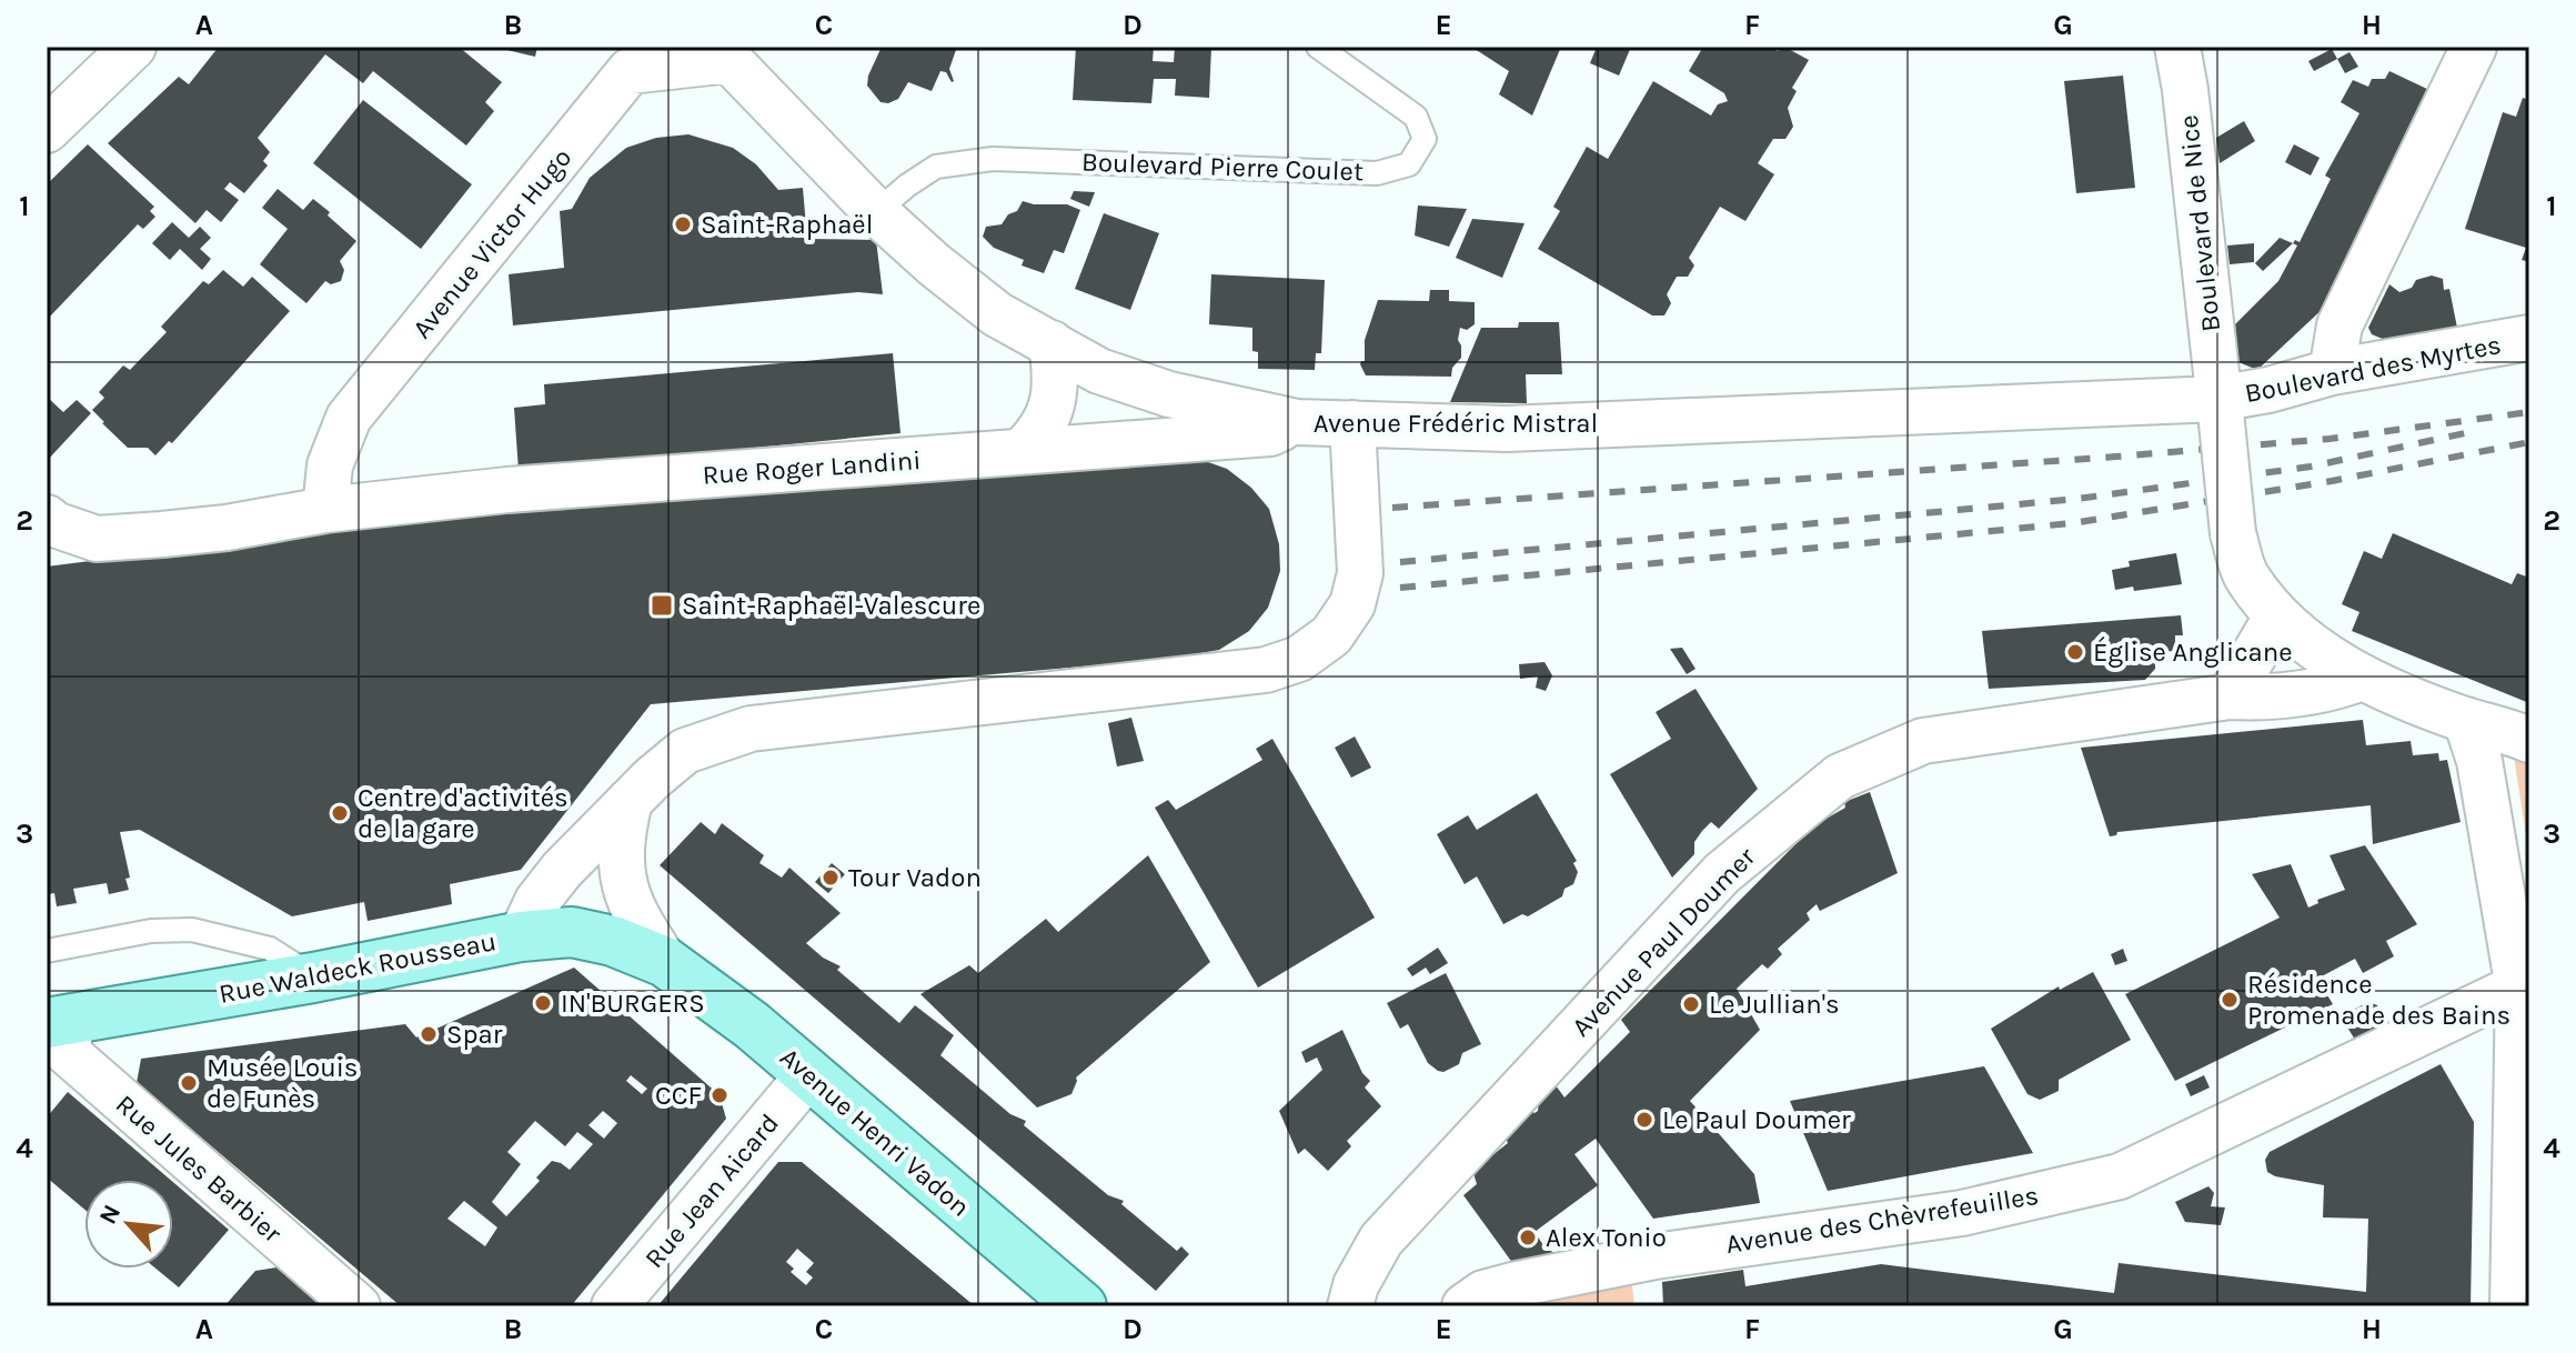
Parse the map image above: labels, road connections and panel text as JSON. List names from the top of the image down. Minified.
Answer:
{"streets":{"main road":["Rue Waldeck Rousseau","Avenue Henri Vadon"],"street":["Boulevard de Nice","Avenue Victor Hugo","Boulevard des Myrtes","Avenue Frédéric Mistral","Rue Roger Landini","Avenue Paul Doumer","Rue Jules Barbier","Rue Jean Aicard","Avenue des Chèvrefeuilles"],"lane":["Boulevard Pierre Coulet"]},"crossings":[["Boulevard Pierre Coulet","Avenue Frédéric Mistral"],["Boulevard de Nice","Boulevard des Myrtes"],["Boulevard de Nice","Avenue Frédéric Mistral"],["Boulevard de Nice","Avenue Paul Doumer"],["Avenue Victor Hugo","Avenue Frédéric Mistral"],["Avenue Victor Hugo","Rue Roger Landini"],["Boulevard des Myrtes","Avenue Frédéric Mistral"],["Avenue Frédéric Mistral","Rue Roger Landini"],["Rue Waldeck Rousseau","Avenue Henri Vadon"],["Rue Waldeck Rousseau","Rue Jules Barbier"],["Avenue Henri Vadon","Rue Jean Aicard"]],"places":{"other":["Saint-Raphaël","Église Anglicane","Centre d'activités de la gare","Tour Vadon","Résidence Promenade des Bains","IN'BURGERS","Le Jullian's","Spar","Musée Louis de Funès","CCF","Le Paul Doumer","Alex Tonio"],"transit":["Saint-Raphaël-Valescure"]},"north":"top left","grid":{"columns":["A","B","C","D","E","F","G","H"],"rows":["1","2","3","4"]}}
